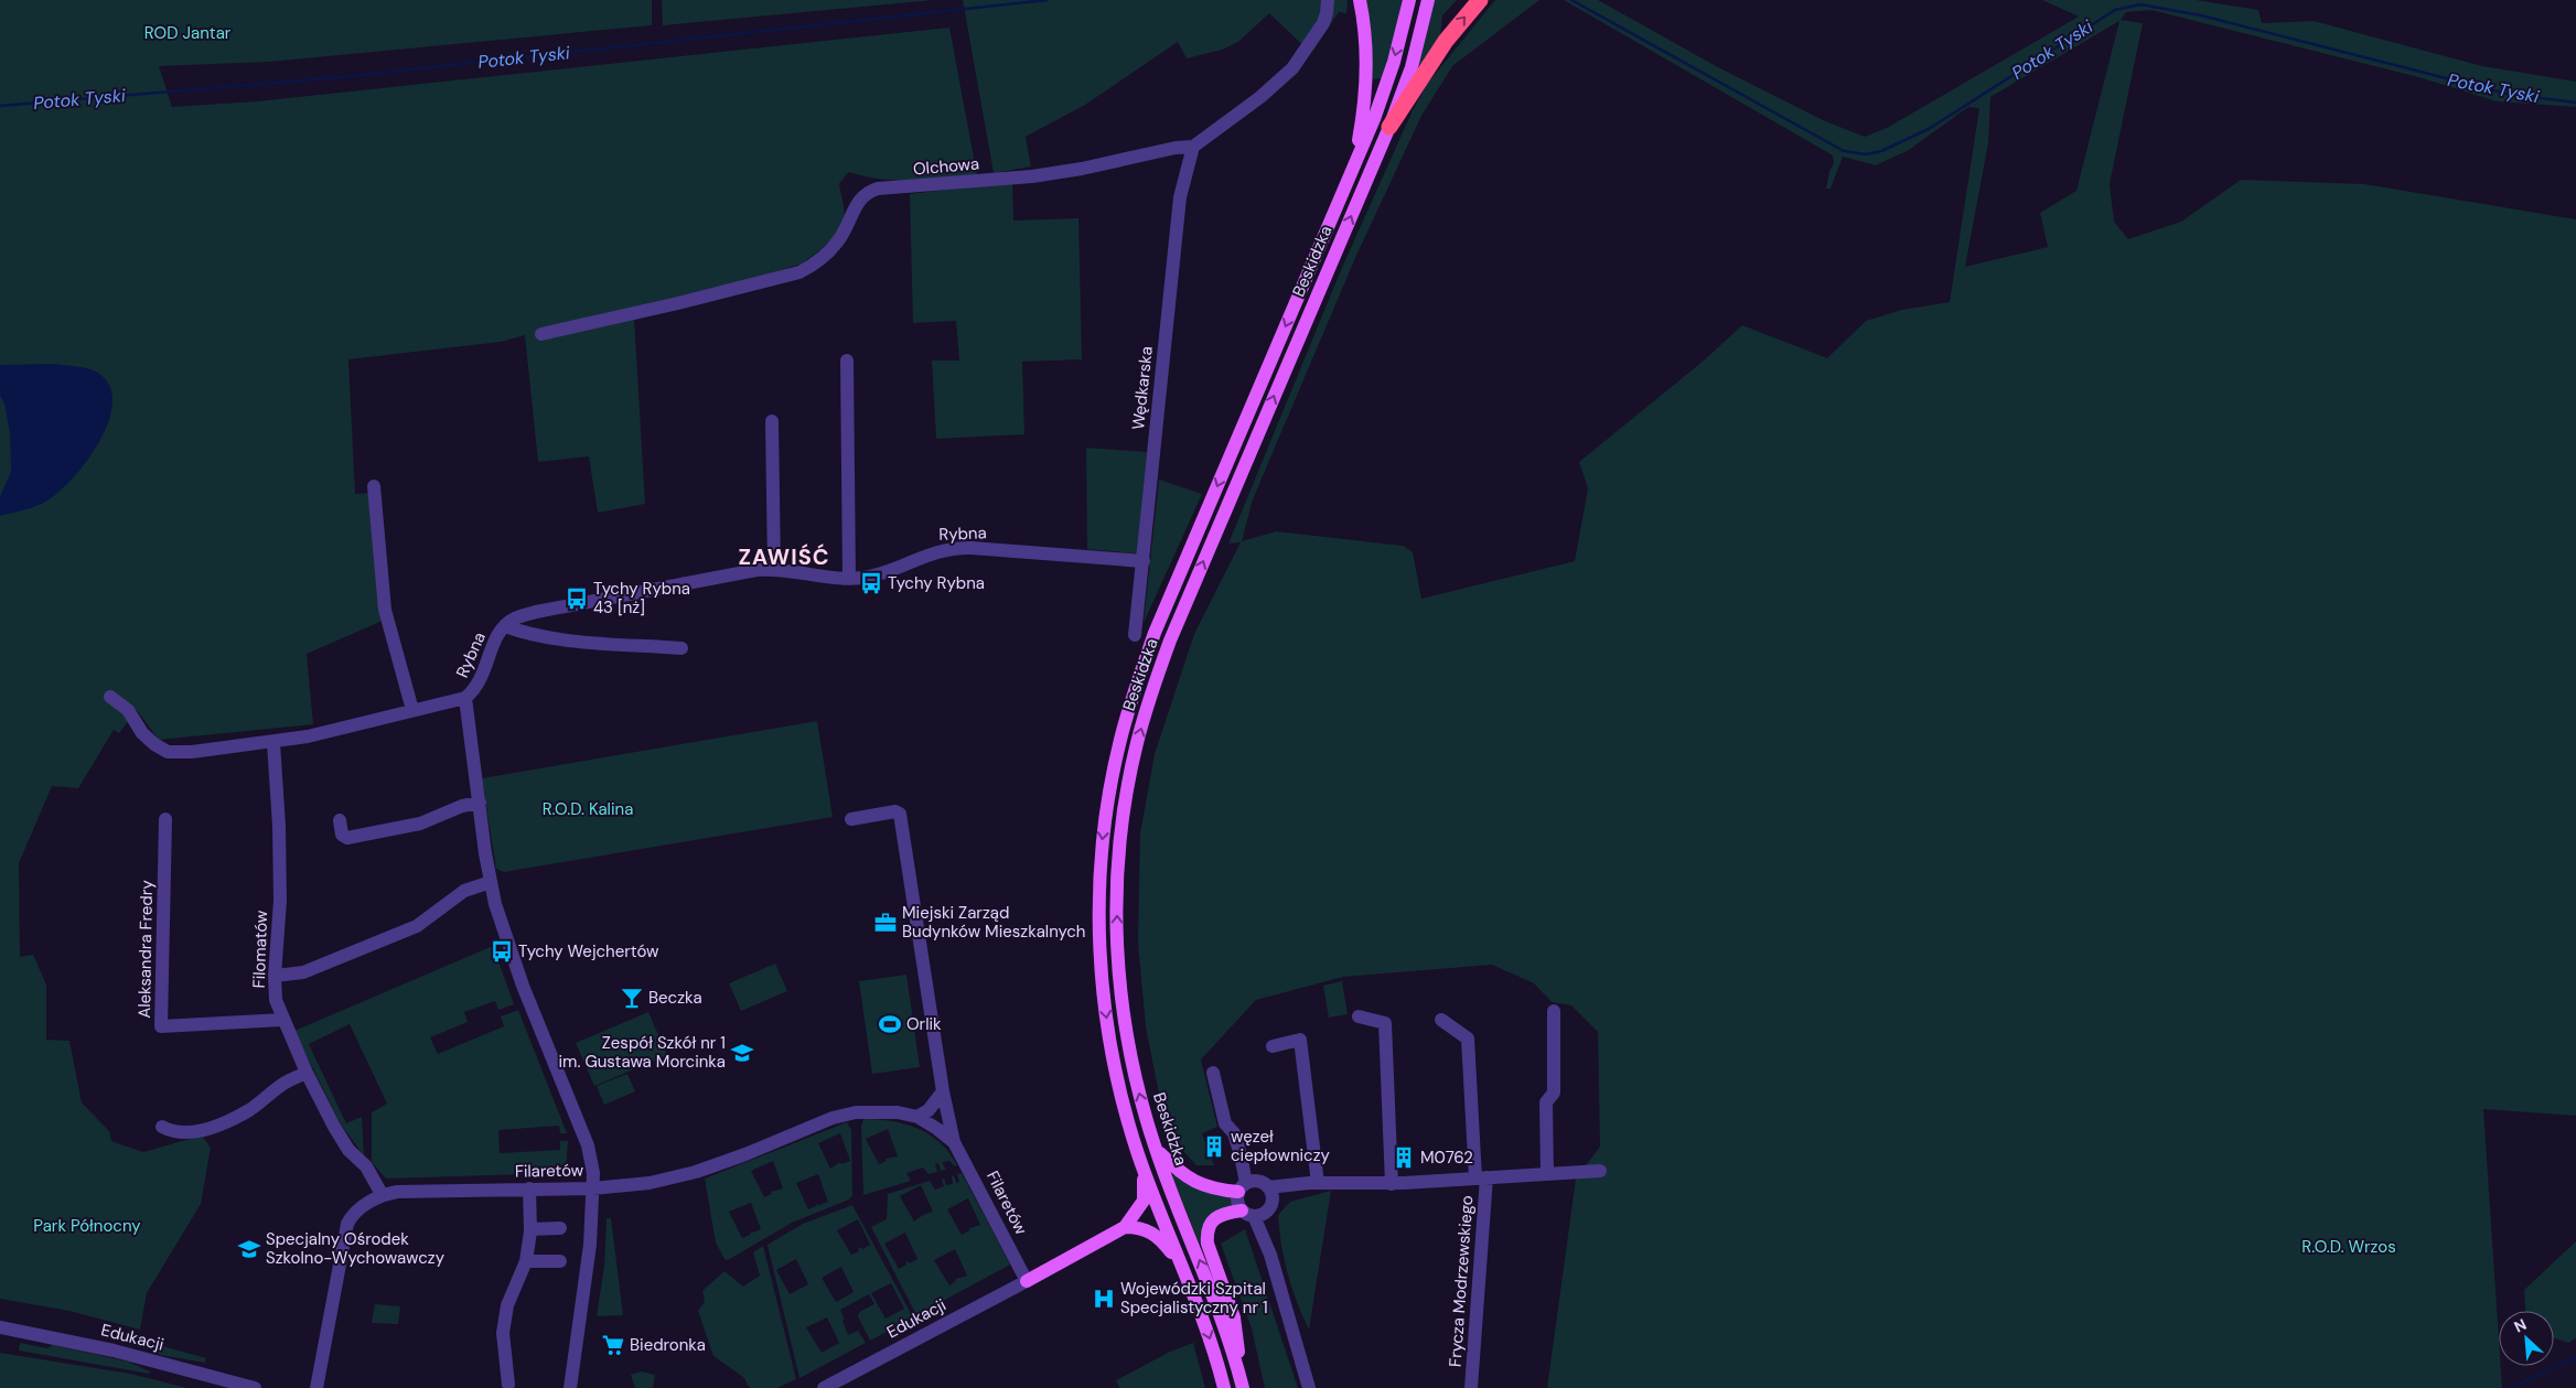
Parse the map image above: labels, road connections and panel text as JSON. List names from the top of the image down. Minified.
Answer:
{"streets":{"main road":["Beskidzka"],"street":["Olchowa","Wędkarska","Rybna","Aleksandra Fredry","Filomatów","Filaretów","Frycza Modrzewskiego","Edukacji"]},"crossings":[["Olchowa","Wędkarska"],["Wędkarska","Rybna"],["Rybna","Filomatów"],["Aleksandra Fredry","Filomatów"],["Filomatów","Filaretów"],["Filaretów","Edukacji"]],"districts":["ZAWIŚĆ"],"water":["Potok Tyski"],"parks":["ROD Jantar","R.O.D. Kalina","Park Północny","R.O.D. Wrzos"],"places":{"bus stop":["Tychy Rybna","Tychy Rybna 43 [nż]","Tychy Wejchertów"],"office":["Miejski Zarząd Budynków Mieszkalnych"],"bar":["Beczka"],"sports":["Orlik"],"school or university":["Zespół Szkół nr 1 im. Gustawa Morcinka","Specjalny Ośrodek Szkolno-Wychowawczy"],"building":["węzeł ciepłowniczy","M0762"],"hospital":["Wojewódzki Szpital Specjalistyczny nr 1"],"supermarket":["Biedronka"]},"north":"top left"}
